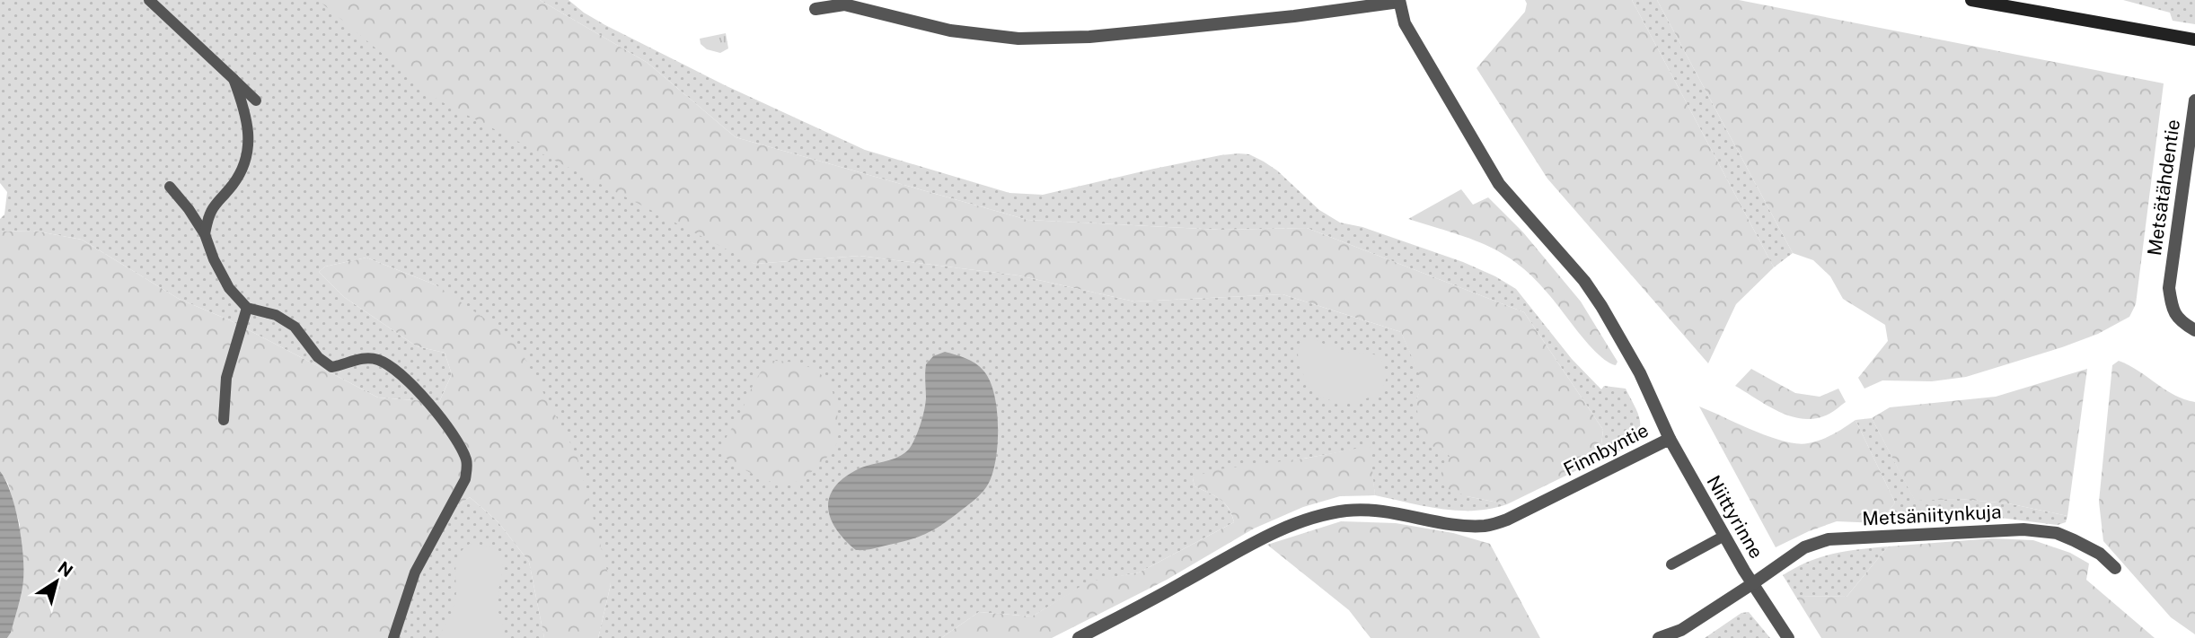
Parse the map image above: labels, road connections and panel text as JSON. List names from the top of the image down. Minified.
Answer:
{"streets":{"street":["Metsätähdentie","Finnbyntie","Metsäniitynkuja","Niittyrinne"]},"crossings":[["Finnbyntie","Niittyrinne"],["Metsäniitynkuja","Niittyrinne"]],"north":"top right"}
